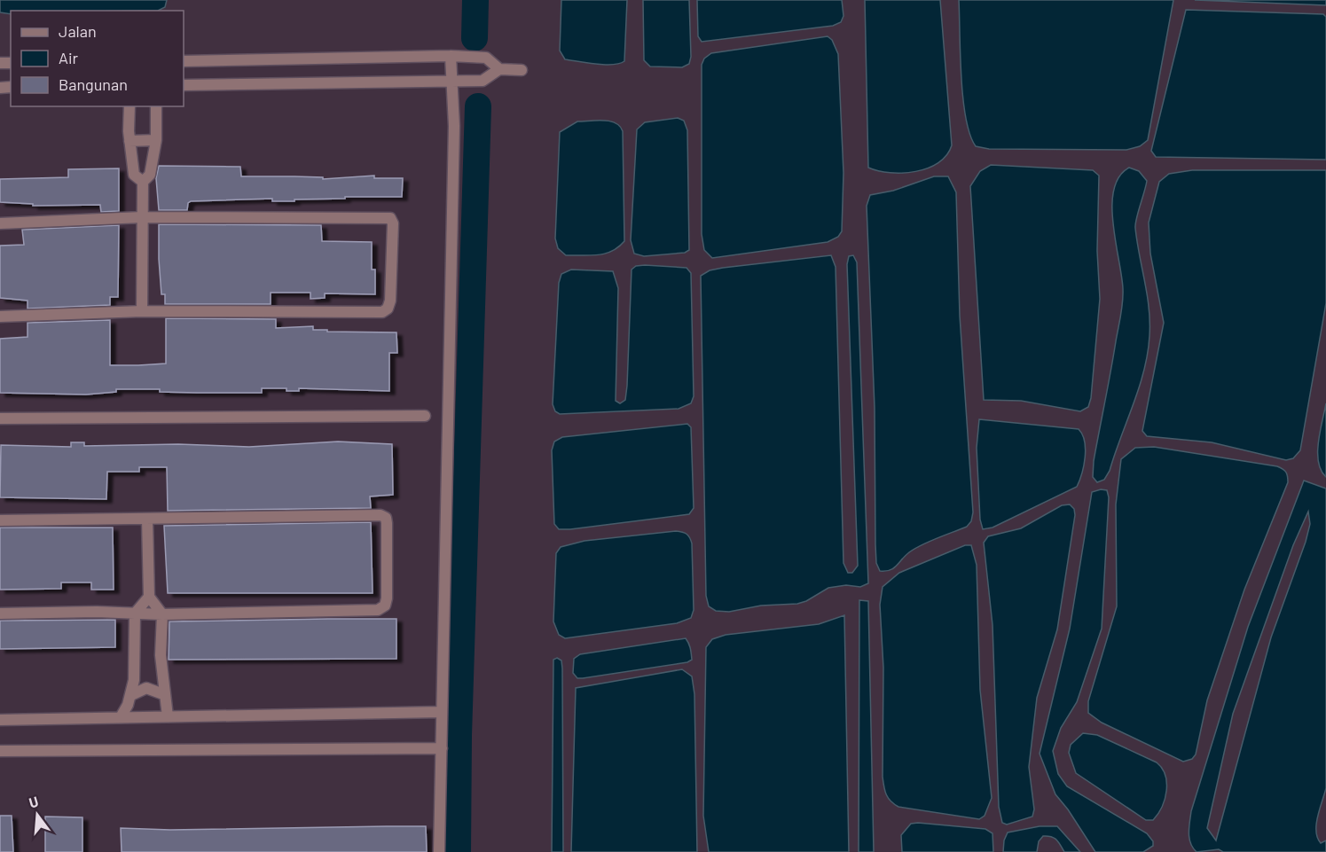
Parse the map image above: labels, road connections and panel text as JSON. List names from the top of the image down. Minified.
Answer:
{"legend":["Jalan","Air","Bangunan"],"north":"top"}
